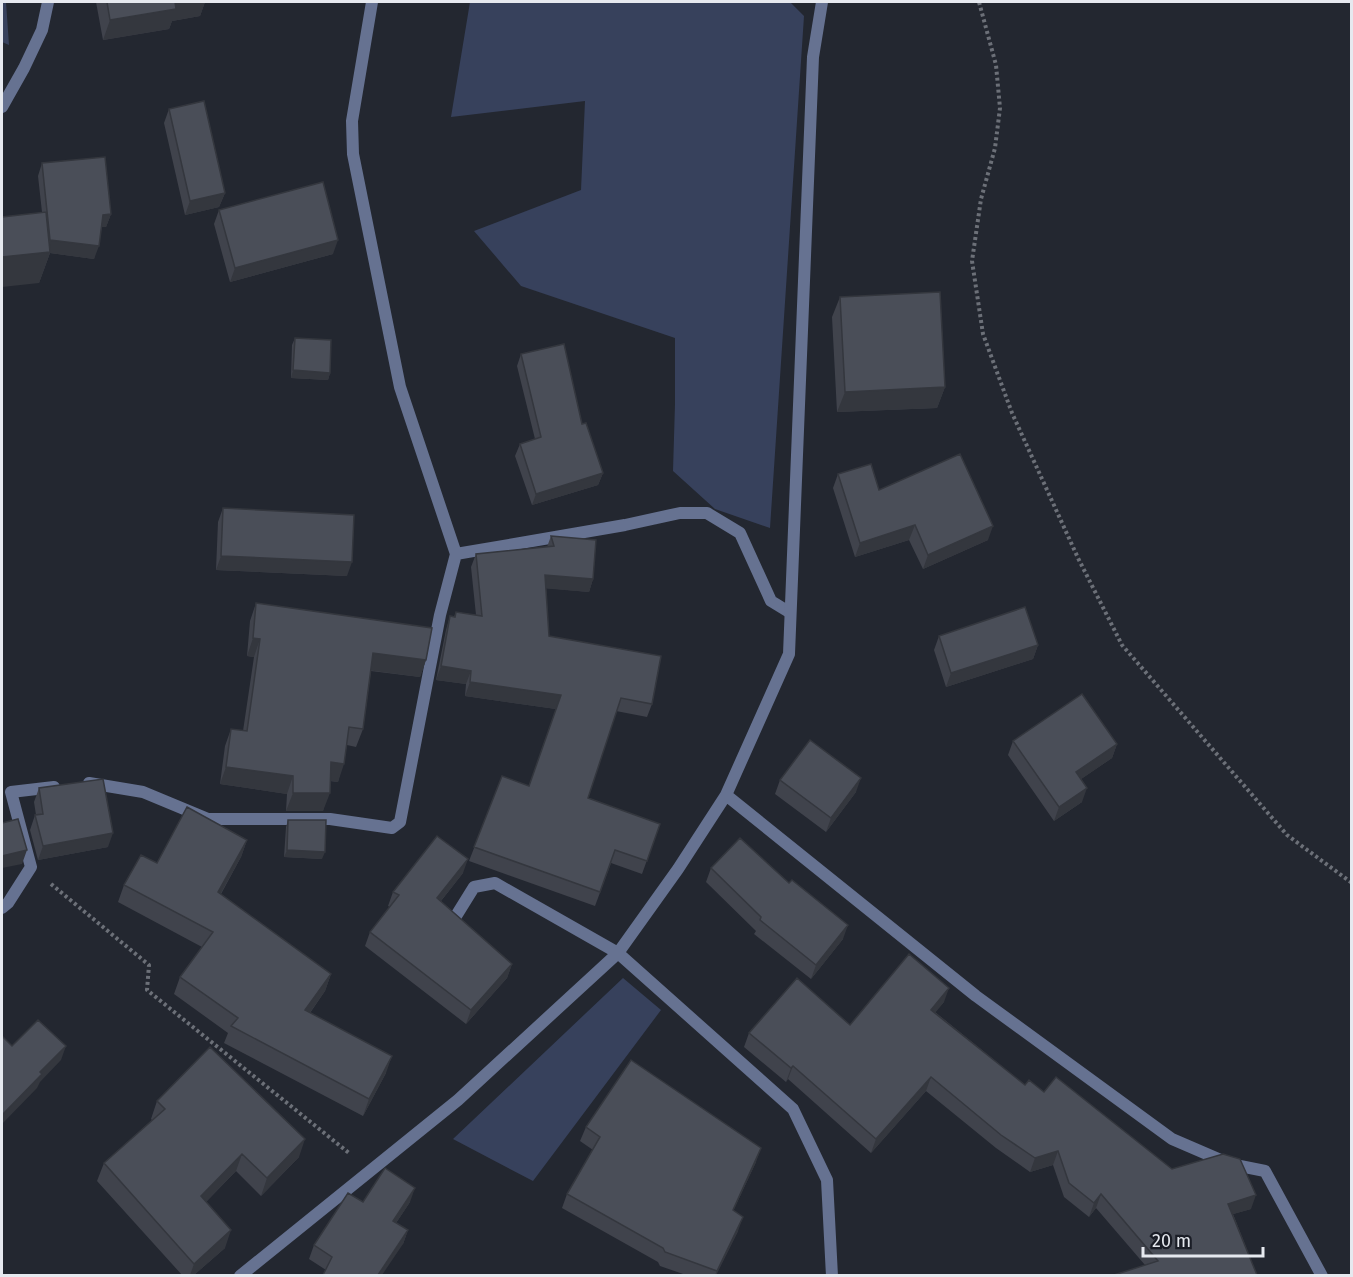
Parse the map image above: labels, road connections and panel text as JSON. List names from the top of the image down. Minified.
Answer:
{"scale_bar":"20 m"}
